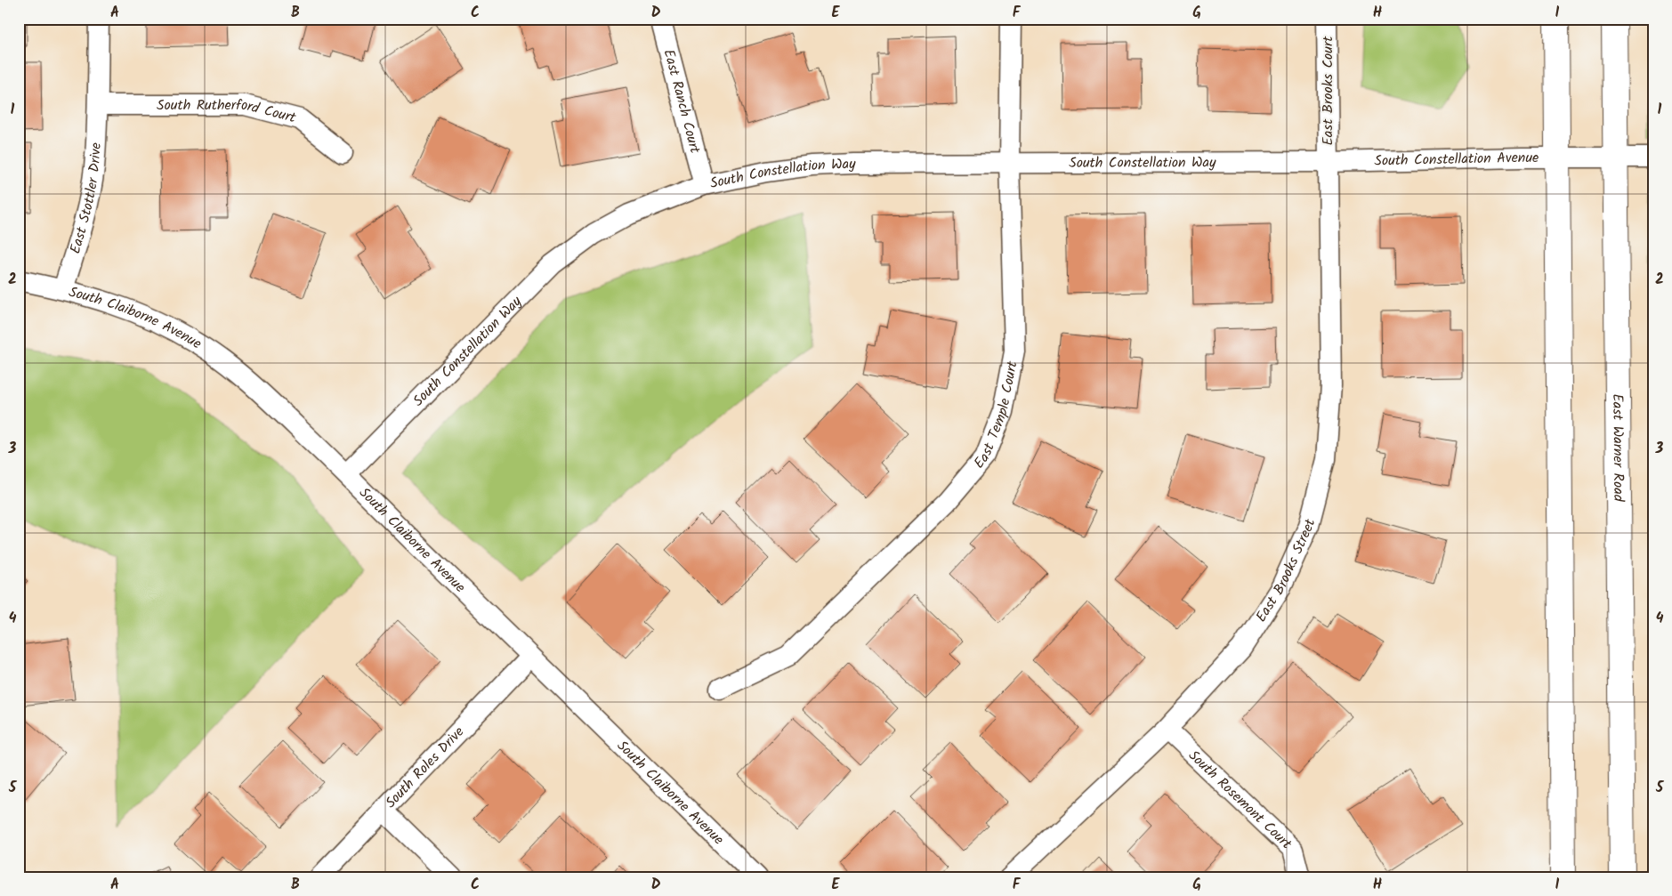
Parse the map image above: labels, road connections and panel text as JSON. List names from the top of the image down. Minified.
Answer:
{"streets":{"main road":["East Warner Road"],"street":["East Brooks Court","East Ranch Court","South Rutherford Court","South Constellation Avenue","South Constellation Way","East Stottler Drive","South Claiborne Avenue","East Temple Court","East Brooks Street","South Roles Drive","South Rosemont Court"]},"crossings":[["East Brooks Court","South Constellation Avenue"],["East Brooks Court","South Constellation Way"],["East Brooks Court","East Brooks Street"],["East Ranch Court","South Constellation Way"],["South Rutherford Court","East Stottler Drive"],["South Constellation Avenue","South Constellation Way"],["South Constellation Avenue","East Warner Road"],["South Constellation Avenue","East Brooks Street"],["South Constellation Way","South Claiborne Avenue"],["South Constellation Way","East Temple Court"],["South Constellation Way","East Brooks Street"],["East Stottler Drive","South Claiborne Avenue"],["South Claiborne Avenue","South Roles Drive"],["East Brooks Street","South Rosemont Court"]],"grid":{"columns":["A","B","C","D","E","F","G","H","I"],"rows":["1","2","3","4","5"]}}
